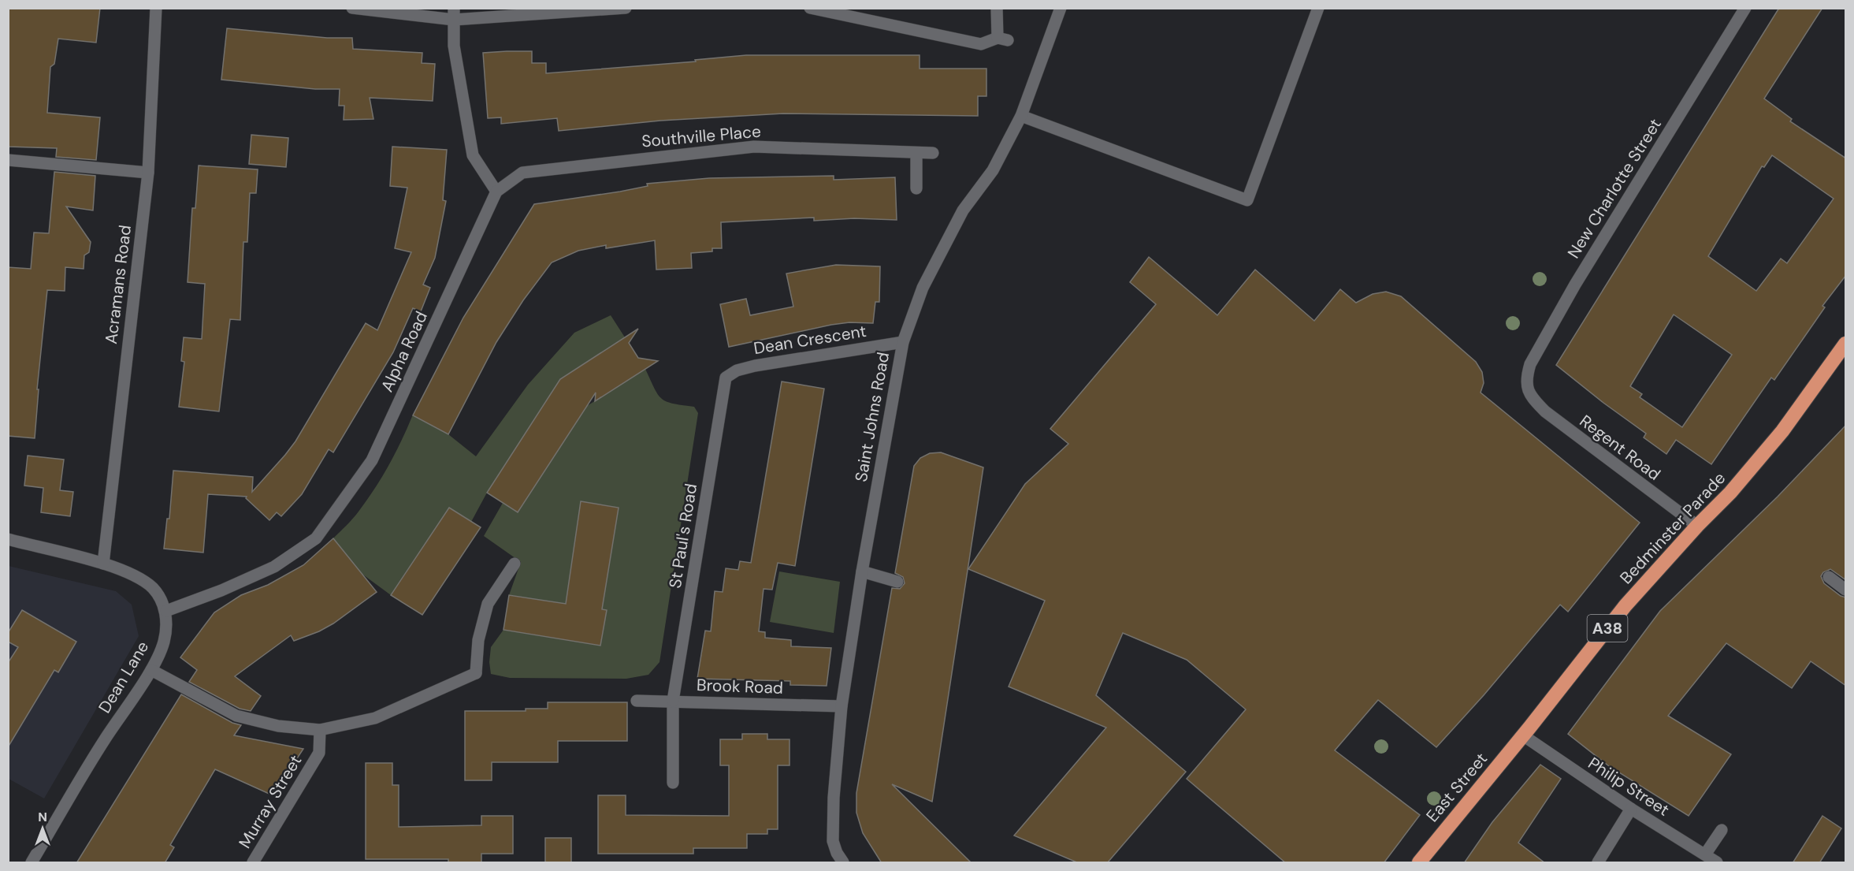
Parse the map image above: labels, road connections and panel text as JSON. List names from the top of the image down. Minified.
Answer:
{"streets":{"highway":["Bedminster Parade","A38","East Street"],"street":["Southville Place","New Charlotte Street","Acramans Road","Dean Crescent","Alpha Road","Saint Johns Road","Regent Road","St Paul's Road","Dean Lane","Brook Road","Philip Street","Murray Street"]},"crossings":[["Southville Place","Alpha Road"],["New Charlotte Street","Regent Road"],["Dean Crescent","Saint Johns Road"],["Dean Crescent","St Paul's Road"],["Alpha Road","Dean Lane"],["Saint Johns Road","Brook Road"],["Regent Road","Bedminster Parade"],["Bedminster Parade","Philip Street"],["Bedminster Parade","East Street"],["St Paul's Road","Brook Road"],["Philip Street","East Street"]],"north":"top"}
